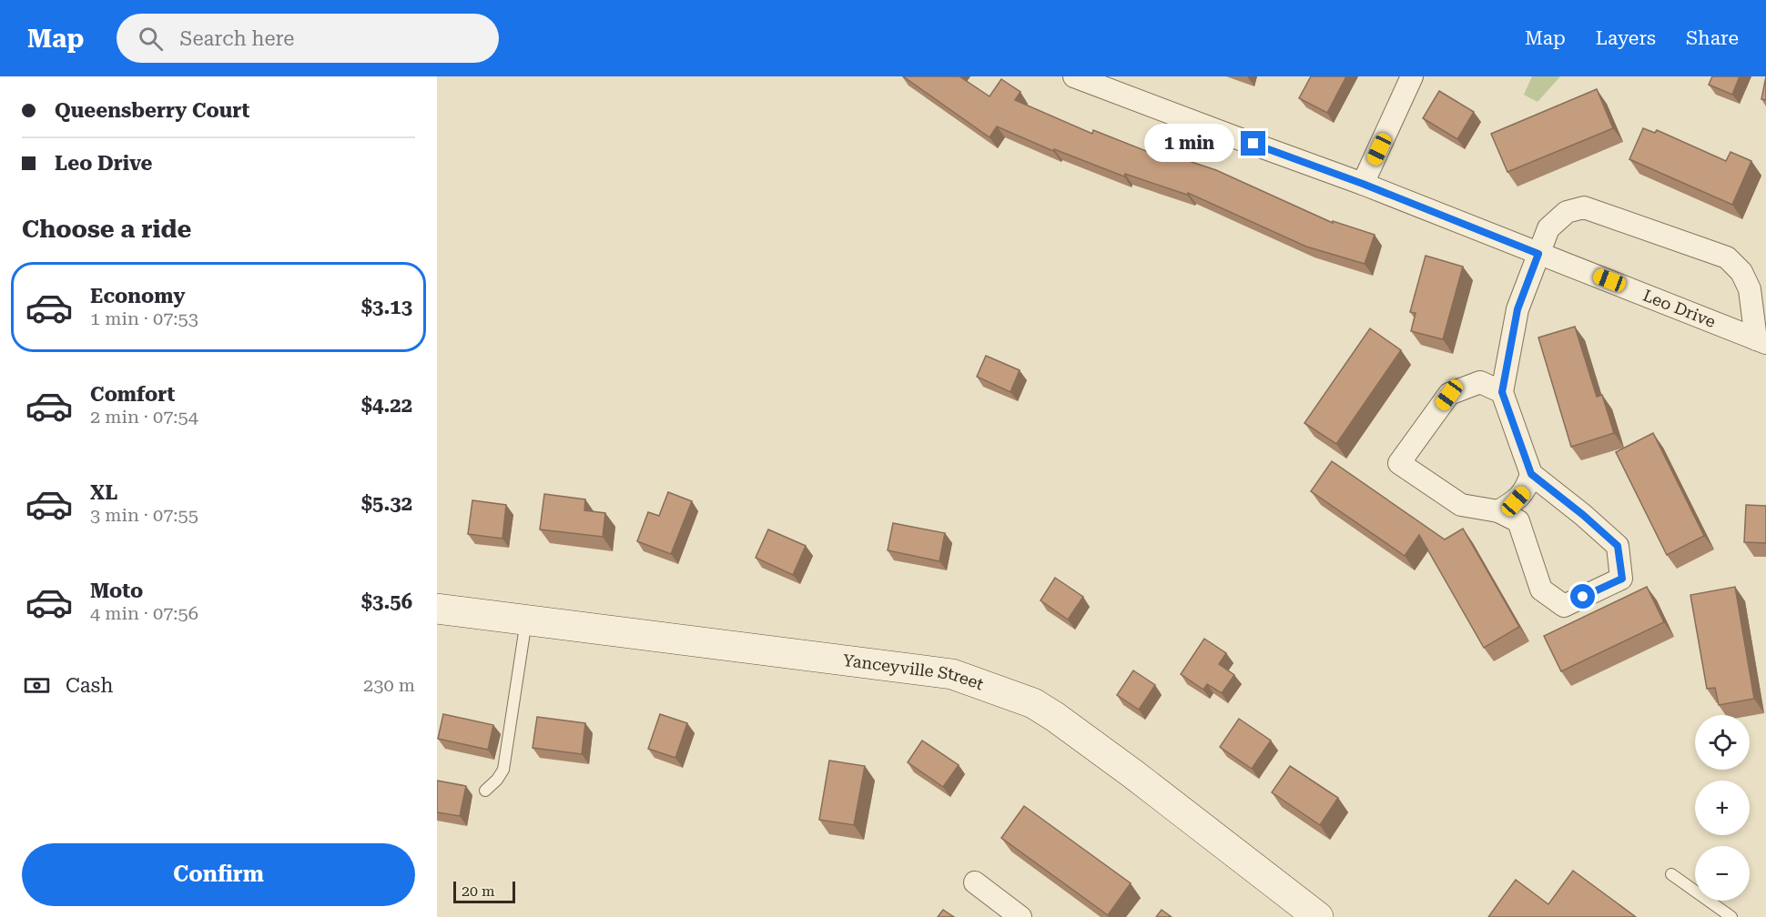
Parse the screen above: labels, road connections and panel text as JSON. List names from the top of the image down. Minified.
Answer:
{"streets":{"main road":["Yanceyville Street"],"street":["Leo Drive"]},"scale_bar":"20 m","page":{"header":"Map","search":"Search here","nav":["Map","Layers","Share"],"banner":["Queensberry Court","Leo Drive"],"bubble":"1 min","heading":"Choose a ride","list":[{"name":"Economy","note":"1 min · 07:53","value":"$3.13"},{"name":"Comfort","note":"2 min · 07:54","value":"$4.22"},{"name":"XL","note":"3 min · 07:55","value":"$5.32"},{"name":"Moto","note":"4 min · 07:56","value":"$3.56"}],"pay":["Cash","230 m"],"map_buttons":["+","−"],"buttons":"Confirm","scale":"20 m"}}
